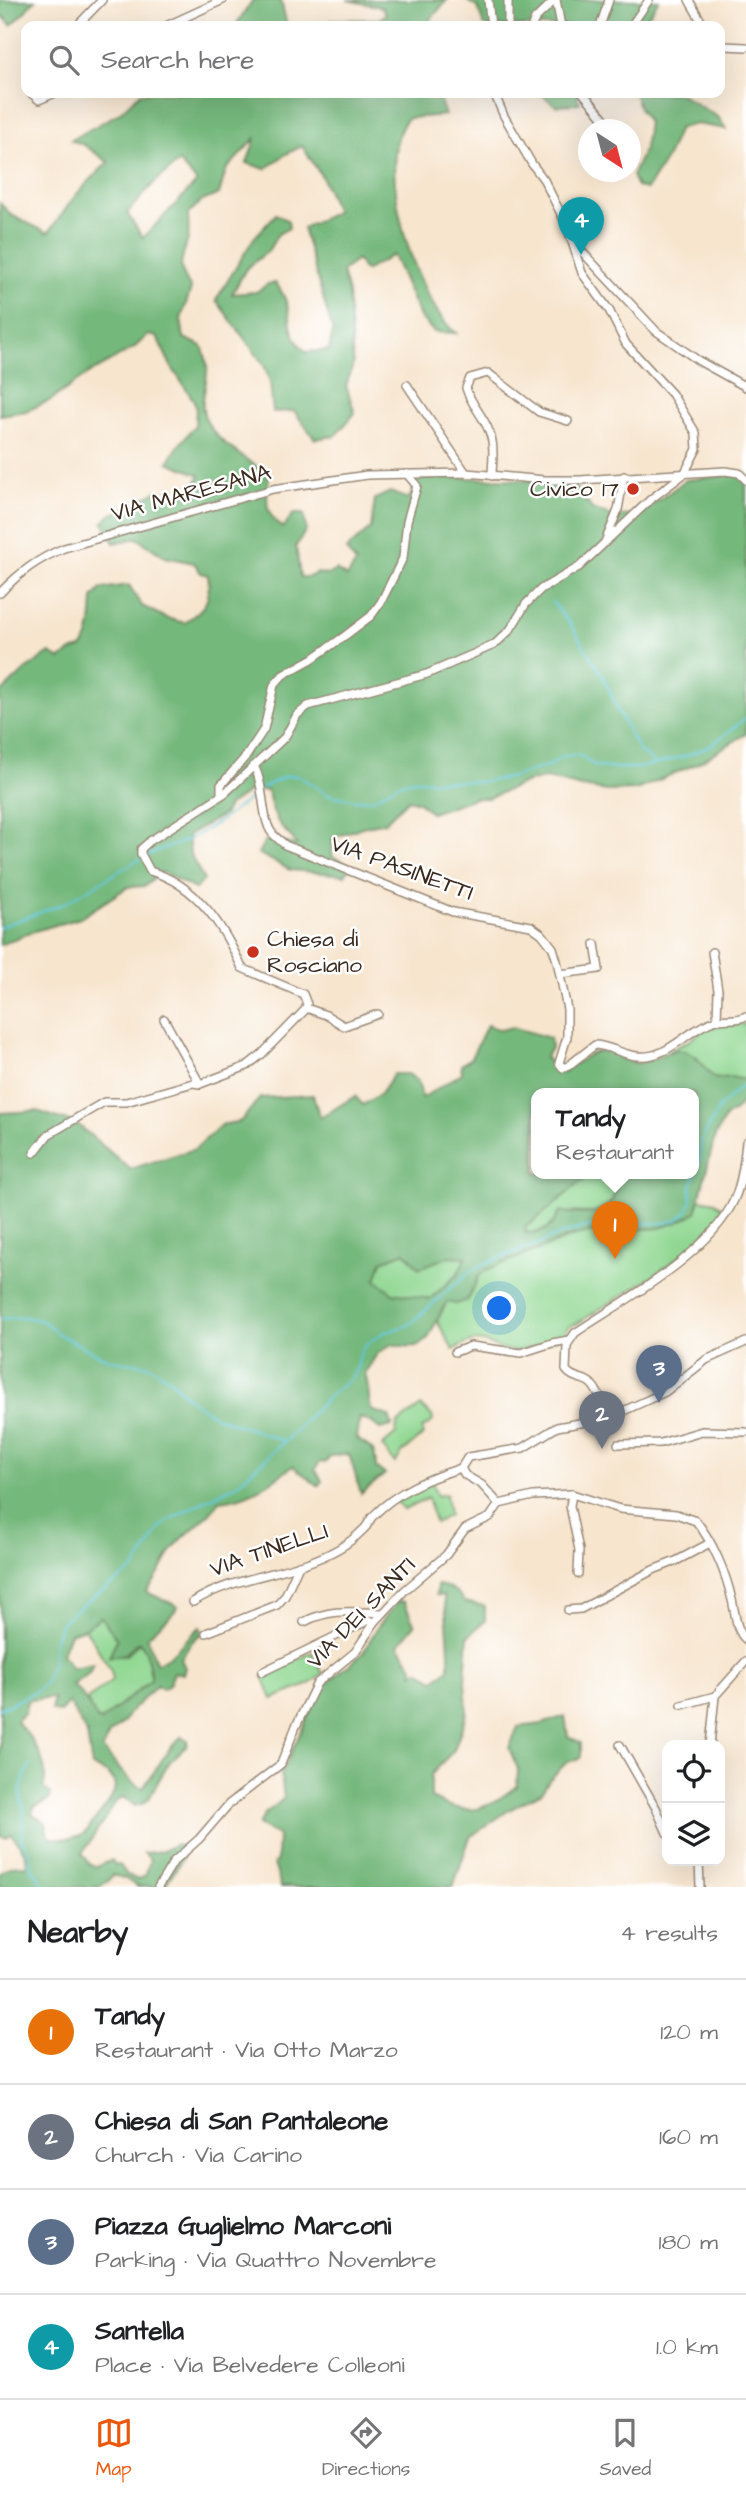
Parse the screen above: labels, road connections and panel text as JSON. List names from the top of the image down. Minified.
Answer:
{"streets":{"street":["VIA MARESANA","VIA PASINETTI","VIA TINELLI","VIA DEI SANTI"]},"places":["Civico 17","Chiesa di Rosciano"],"north":"bottom right","page":{"search":"Search here","pins":["4","1","3","2"],"popup":["Tandy","Restaurant"],"heading":["Nearby","4 results"],"list":[{"mark":"1","name":"Tandy","note":"Restaurant · Via Otto Marzo","value":"120 m"},{"mark":"2","name":"Chiesa di San Pantaleone","note":"Church · Via Carino","value":"160 m"},{"mark":"3","name":"Piazza Guglielmo Marconi","note":"Parking · Via Quattro Novembre","value":"180 m"},{"mark":"4","name":"Santella","note":"Place · Via Belvedere Colleoni","value":"1.0 km"}],"nav":["Map","Directions","Saved"]}}
